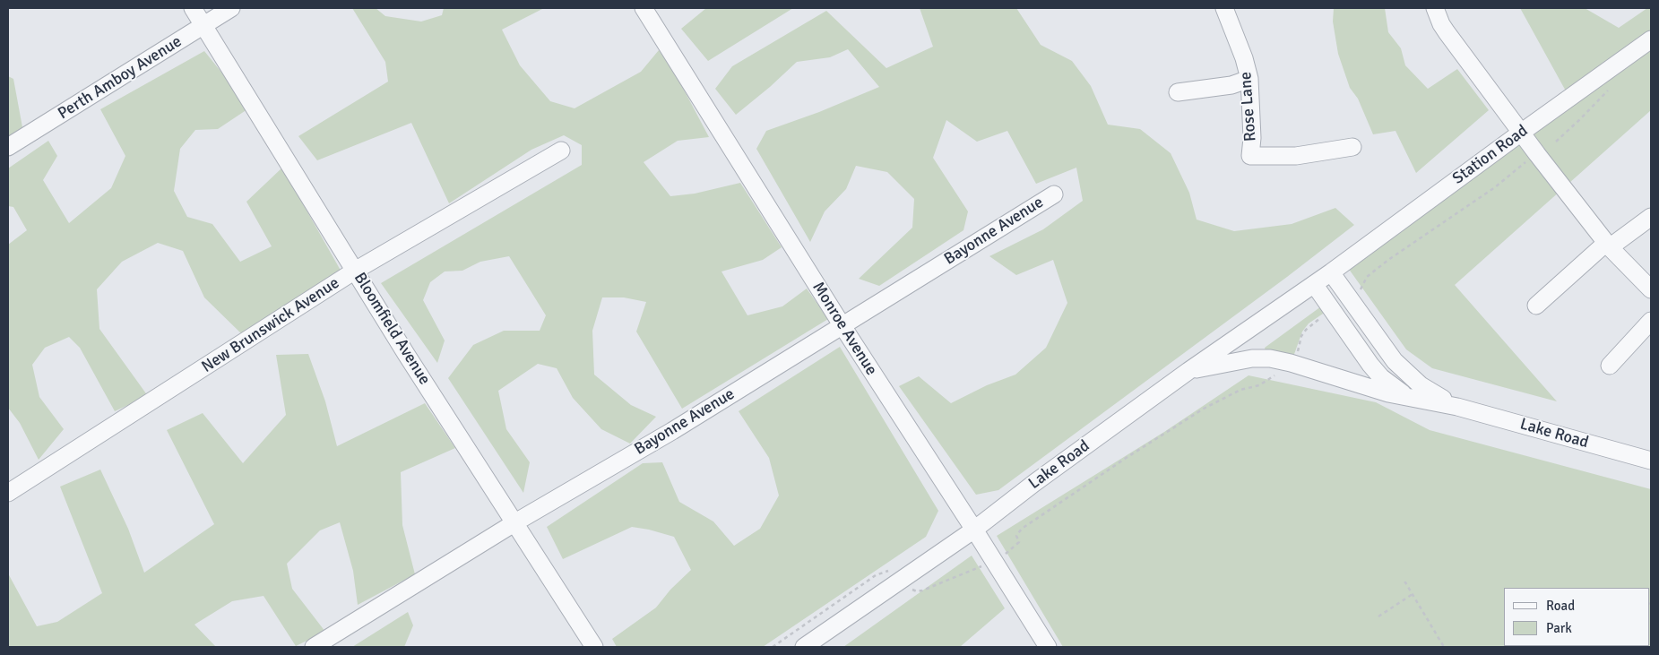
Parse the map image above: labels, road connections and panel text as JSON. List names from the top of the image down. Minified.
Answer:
{"streets":{"street":["Perth Amboy Avenue","Rose Lane","Station Road","Bayonne Avenue","New Brunswick Avenue","Bloomfield Avenue","Monroe Avenue","Lake Road"]},"crossings":[["Perth Amboy Avenue","Bloomfield Avenue"],["Station Road","Lake Road"],["Bayonne Avenue","Bloomfield Avenue"],["Bayonne Avenue","Monroe Avenue"],["New Brunswick Avenue","Bloomfield Avenue"],["Monroe Avenue","Lake Road"]],"legend":["Road","Park"]}
